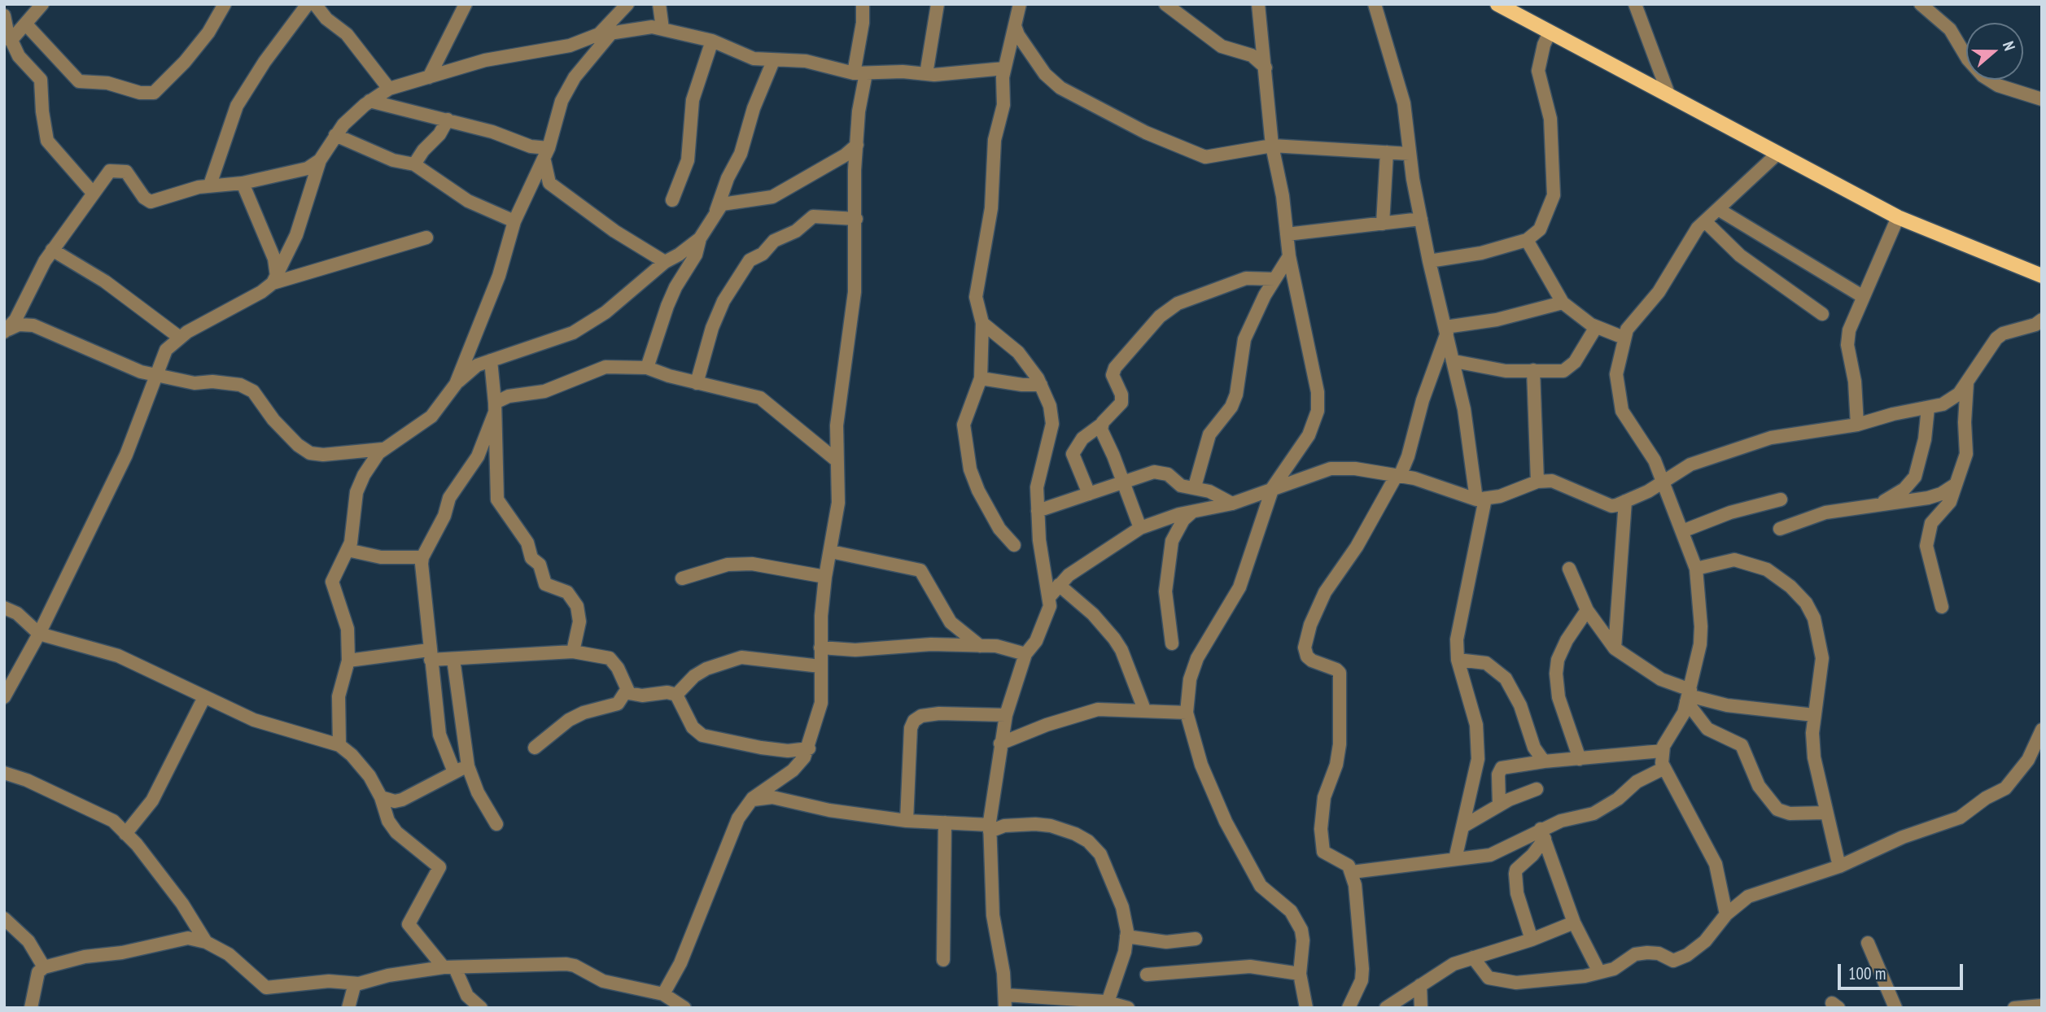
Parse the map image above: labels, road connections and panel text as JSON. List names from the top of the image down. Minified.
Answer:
{"scale_bar":"100 m","north":"right"}
